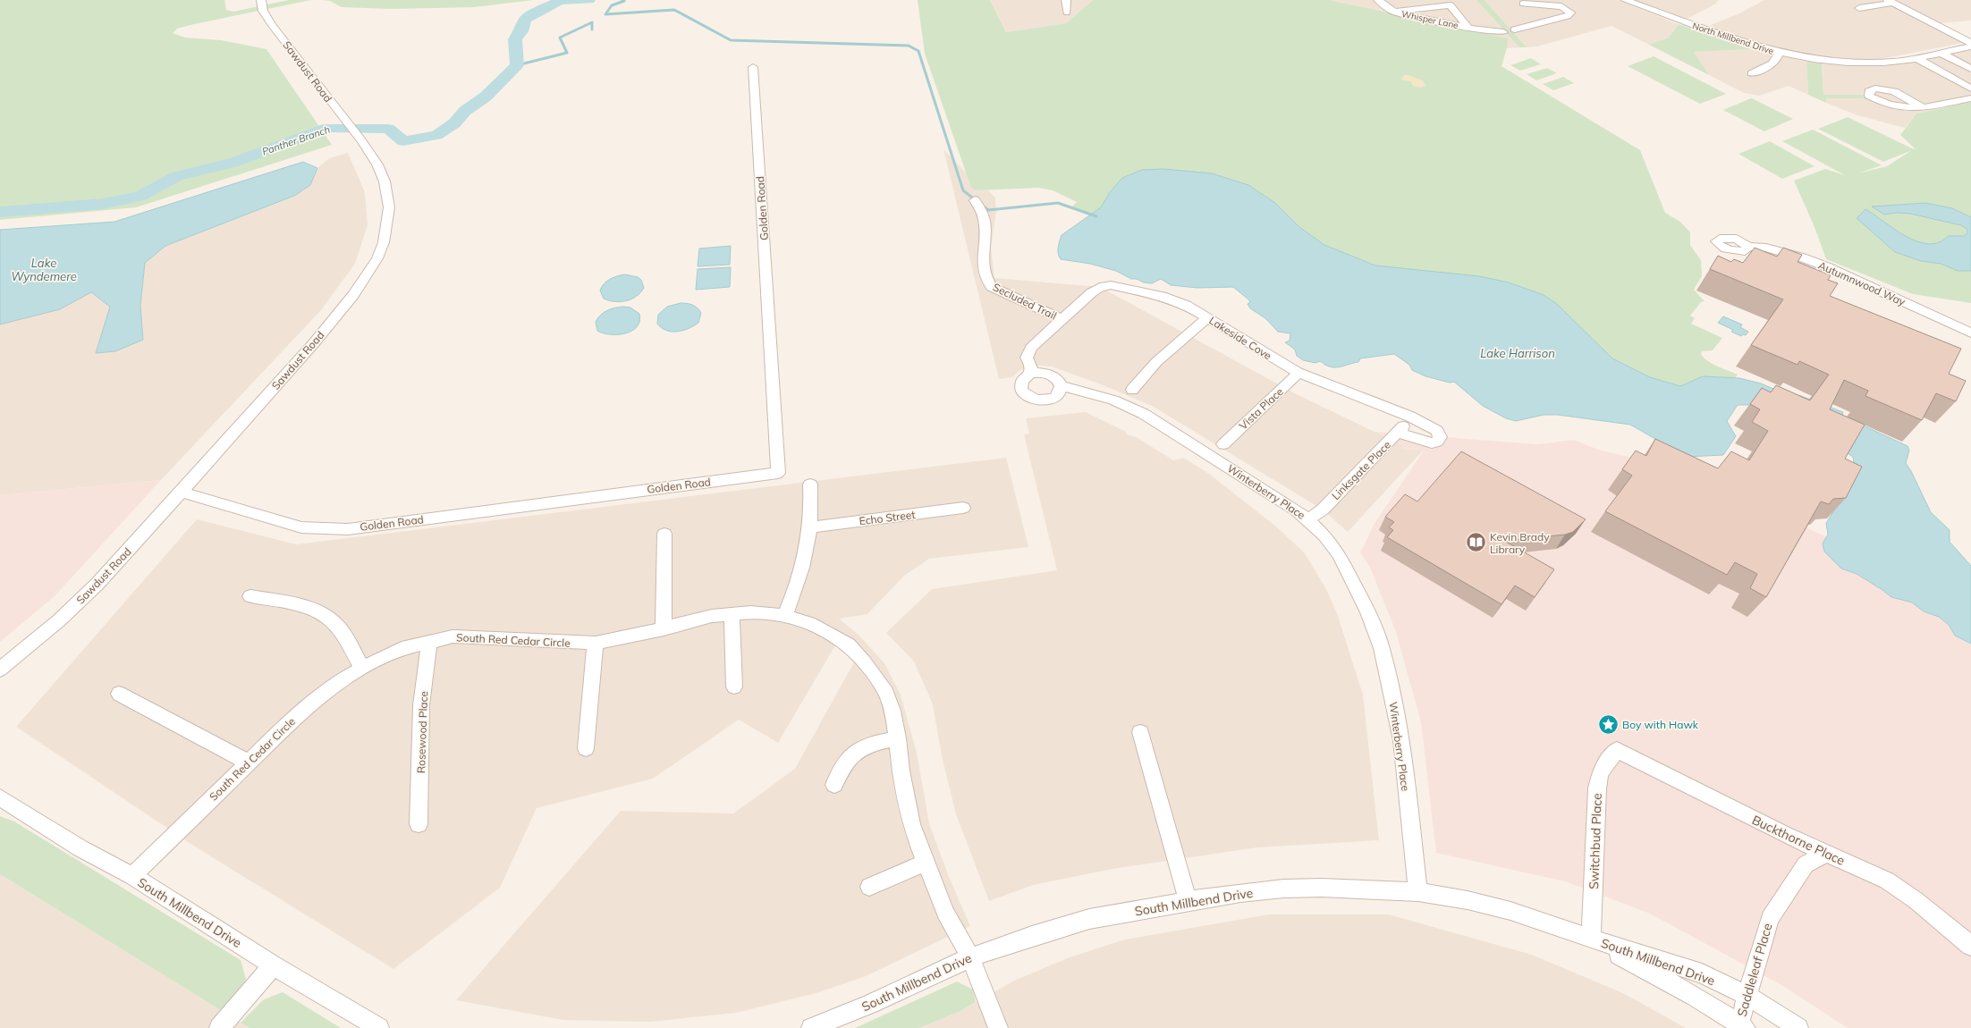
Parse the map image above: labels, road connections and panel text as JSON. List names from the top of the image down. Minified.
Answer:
{"streets":{"street":["Whisper Lane","North Millbend Drive","Sawdust Road","Golden Road","Autumnwood Way","Secluded Trail","Lakeside Cove","Vista Place","Linksgate Place","Winterberry Place","Echo Street","South Red Cedar Circle","Rosewood Place","Buckthorne Place","Switchbud Place","South Millbend Drive","Saddleleaf Place"]},"crossings":[["Sawdust Road","Golden Road"],["Secluded Trail","Lakeside Cove"],["Lakeside Cove","Vista Place"],["Lakeside Cove","Linksgate Place"],["Lakeside Cove","Winterberry Place"],["Linksgate Place","Winterberry Place"],["Winterberry Place","South Millbend Drive"],["South Red Cedar Circle","Rosewood Place"],["South Red Cedar Circle","South Millbend Drive"],["Buckthorne Place","Switchbud Place"],["Buckthorne Place","Saddleleaf Place"],["Switchbud Place","South Millbend Drive"],["South Millbend Drive","Saddleleaf Place"]],"water":["Panther Branch","Lake Wyndemere","Lake Harrison"],"places":{"library":["Kevin Brady Library"],"place":["Boy with Hawk"]}}
